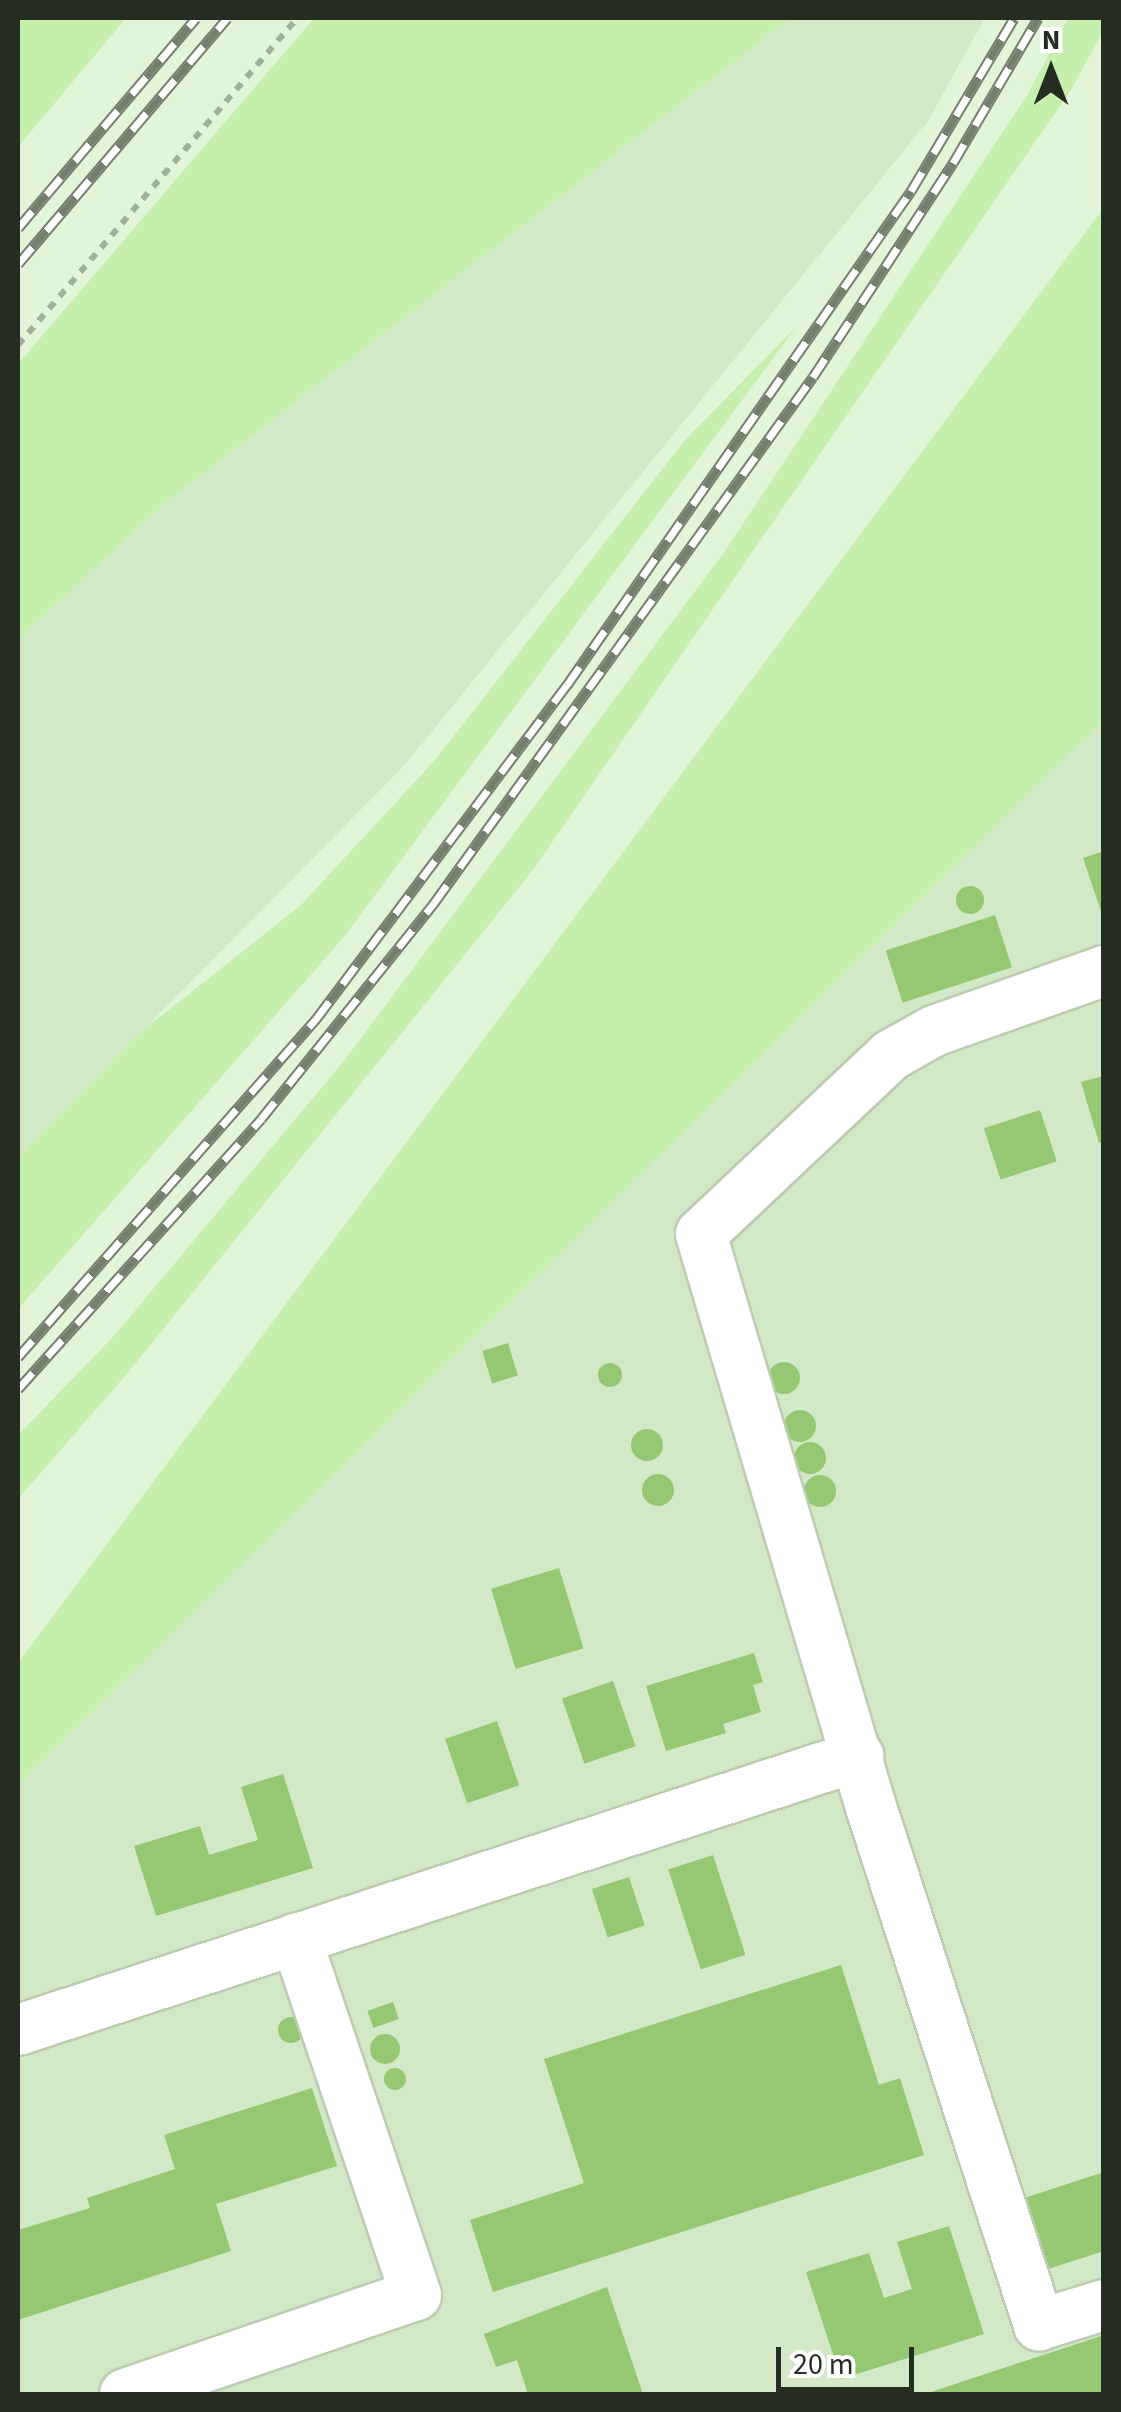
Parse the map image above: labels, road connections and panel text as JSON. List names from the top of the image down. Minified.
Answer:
{"scale_bar":"20 m","north":"top"}
